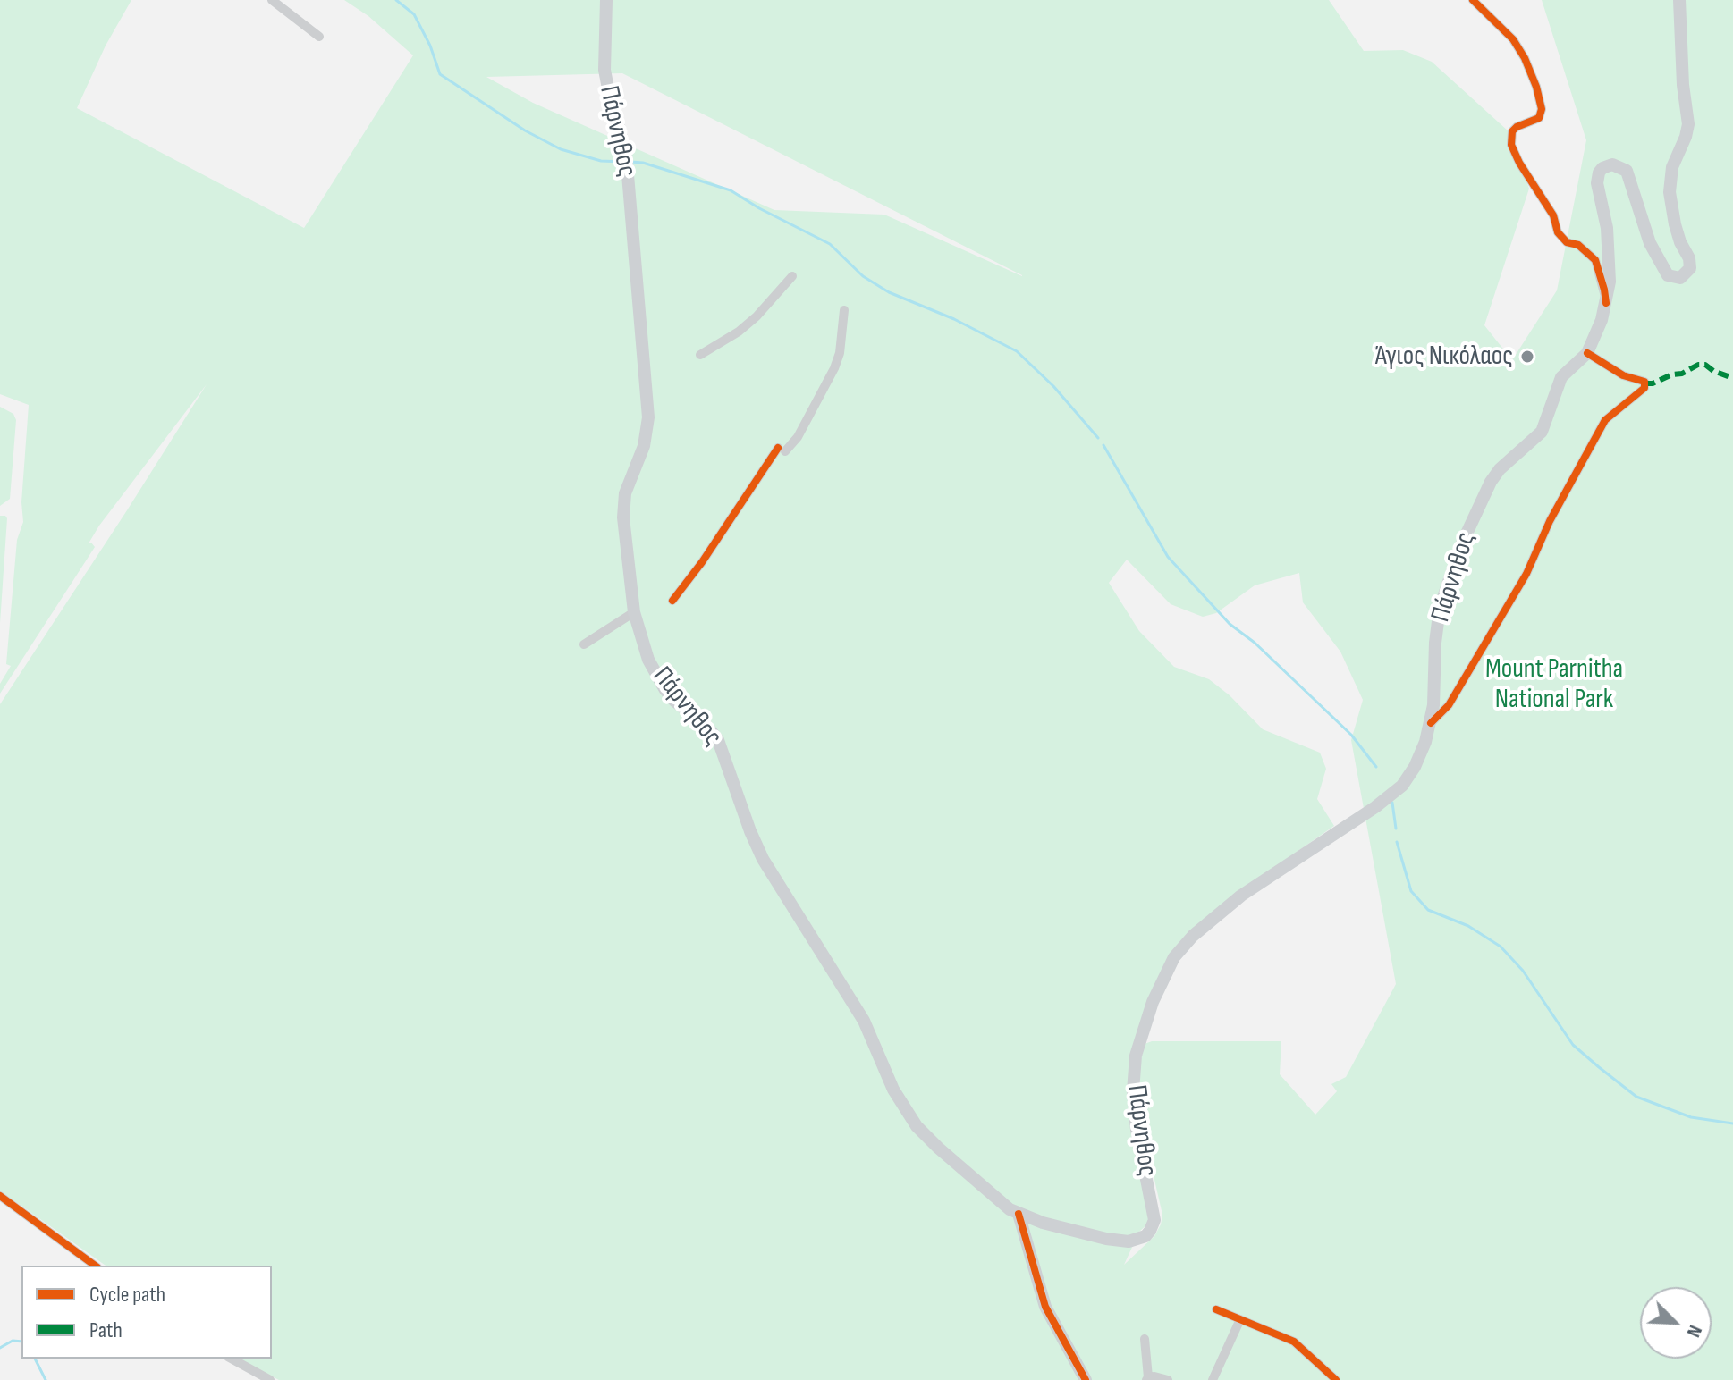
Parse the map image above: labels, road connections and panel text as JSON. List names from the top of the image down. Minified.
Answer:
{"streets":{"main road":["Πάρνηθος"]},"parks":["Mount Parnitha National Park"],"places":["Άγιος Νικόλαος"],"legend":["Cycle path","Path"],"north":"bottom right"}
